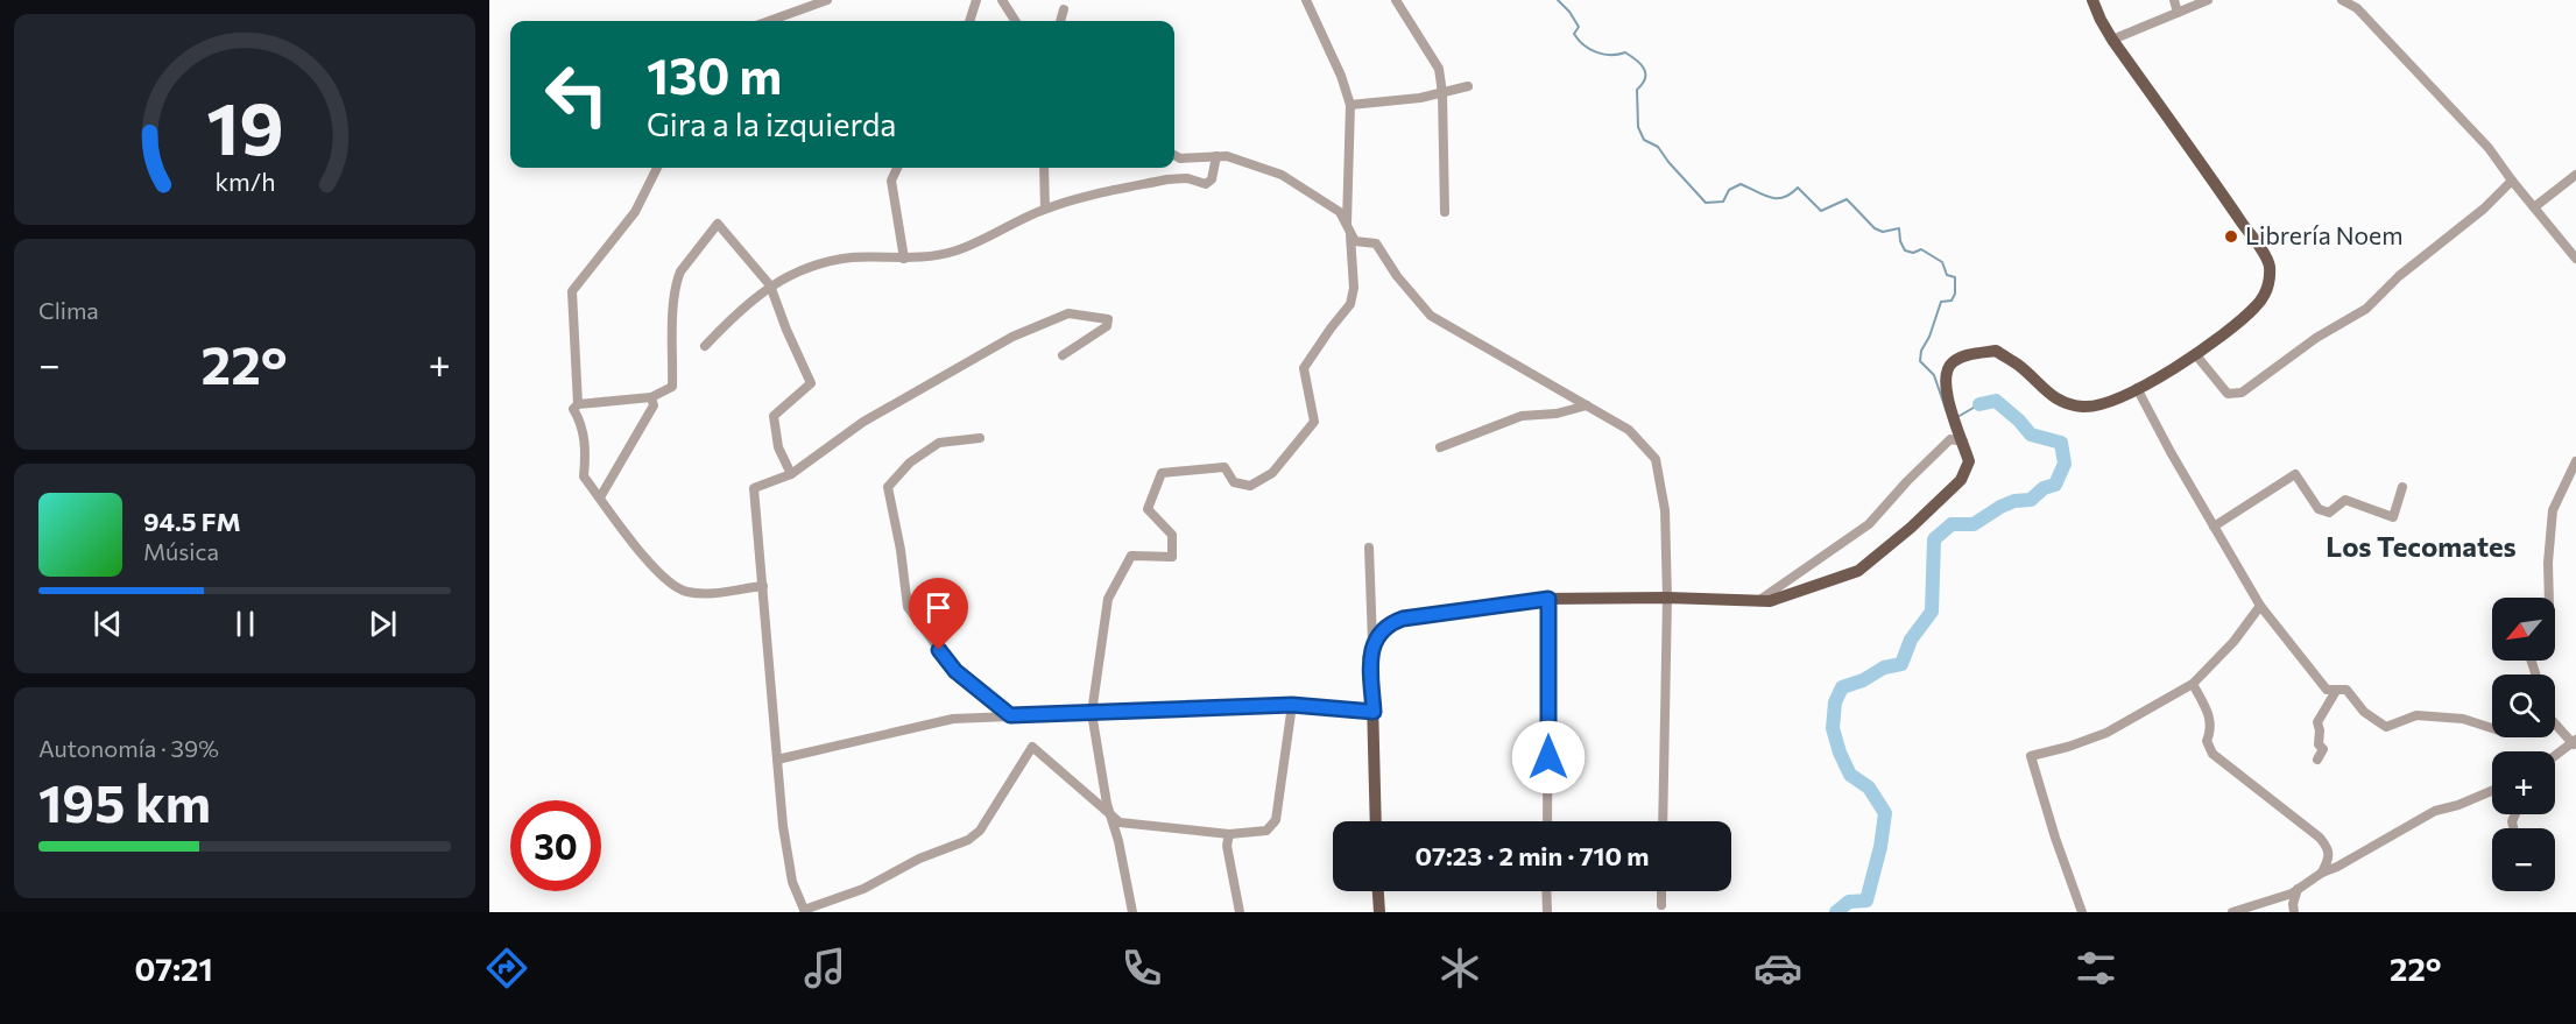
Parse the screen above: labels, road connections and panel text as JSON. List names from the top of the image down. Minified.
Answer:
{"districts":["Los Tecomates"],"places":["Librería Noem"],"north":"bottom left","page":{"turn":["130 m","Gira a la izquierda"],"tile":["Clima",["Autonomía · 39%","195 km"]],"heat":["−","22°","+"],"song":["94.5 FM","Música"],"map_buttons":["+","−"],"limit":"30","trip":"07:23 · 2 min · 710 m","tabs":["07:21","22°"],"gauge":["19","km/h"]}}
